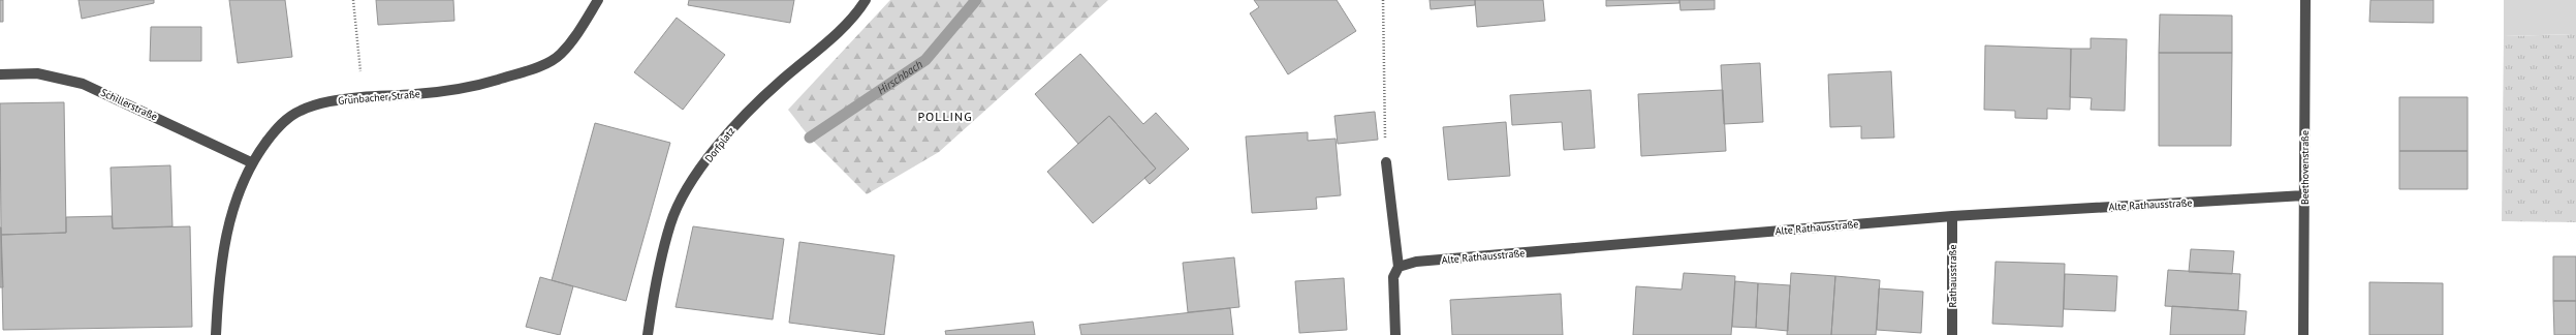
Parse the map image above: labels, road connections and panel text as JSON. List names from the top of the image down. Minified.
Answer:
{"streets":{"street":["Grünbacher Straße","Schillerstraße","Dorfplatz","Beethovenstraße","Alte Rathausstraße","Rathausstraße"]},"crossings":[["Grünbacher Straße","Schillerstraße"],["Beethovenstraße","Alte Rathausstraße"],["Alte Rathausstraße","Rathausstraße"]],"districts":["POLLING"],"water":["Hirschbach"]}
